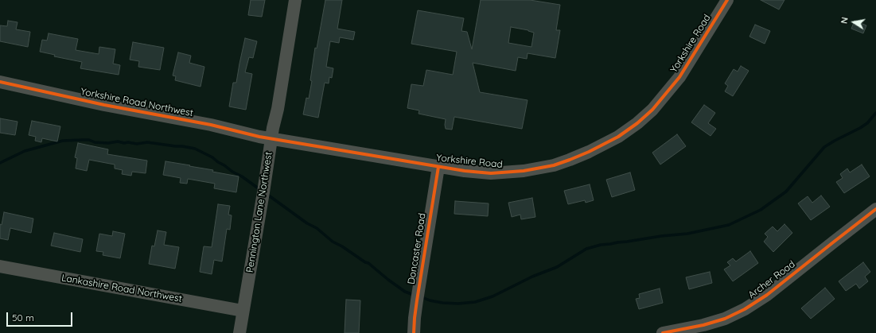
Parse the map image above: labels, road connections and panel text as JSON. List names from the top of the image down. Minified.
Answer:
{"streets":{"street":["Yorkshire Road","Yorkshire Road Northwest","Pennington Lane Northwest","Doncaster Road","Archer Road","Lankashire Road Northwest"]},"crossings":[["Yorkshire Road","Yorkshire Road Northwest"],["Yorkshire Road","Pennington Lane Northwest"],["Yorkshire Road","Doncaster Road"],["Yorkshire Road Northwest","Pennington Lane Northwest"],["Pennington Lane Northwest","Lankashire Road Northwest"]],"scale_bar":"50 m","north":"left"}
